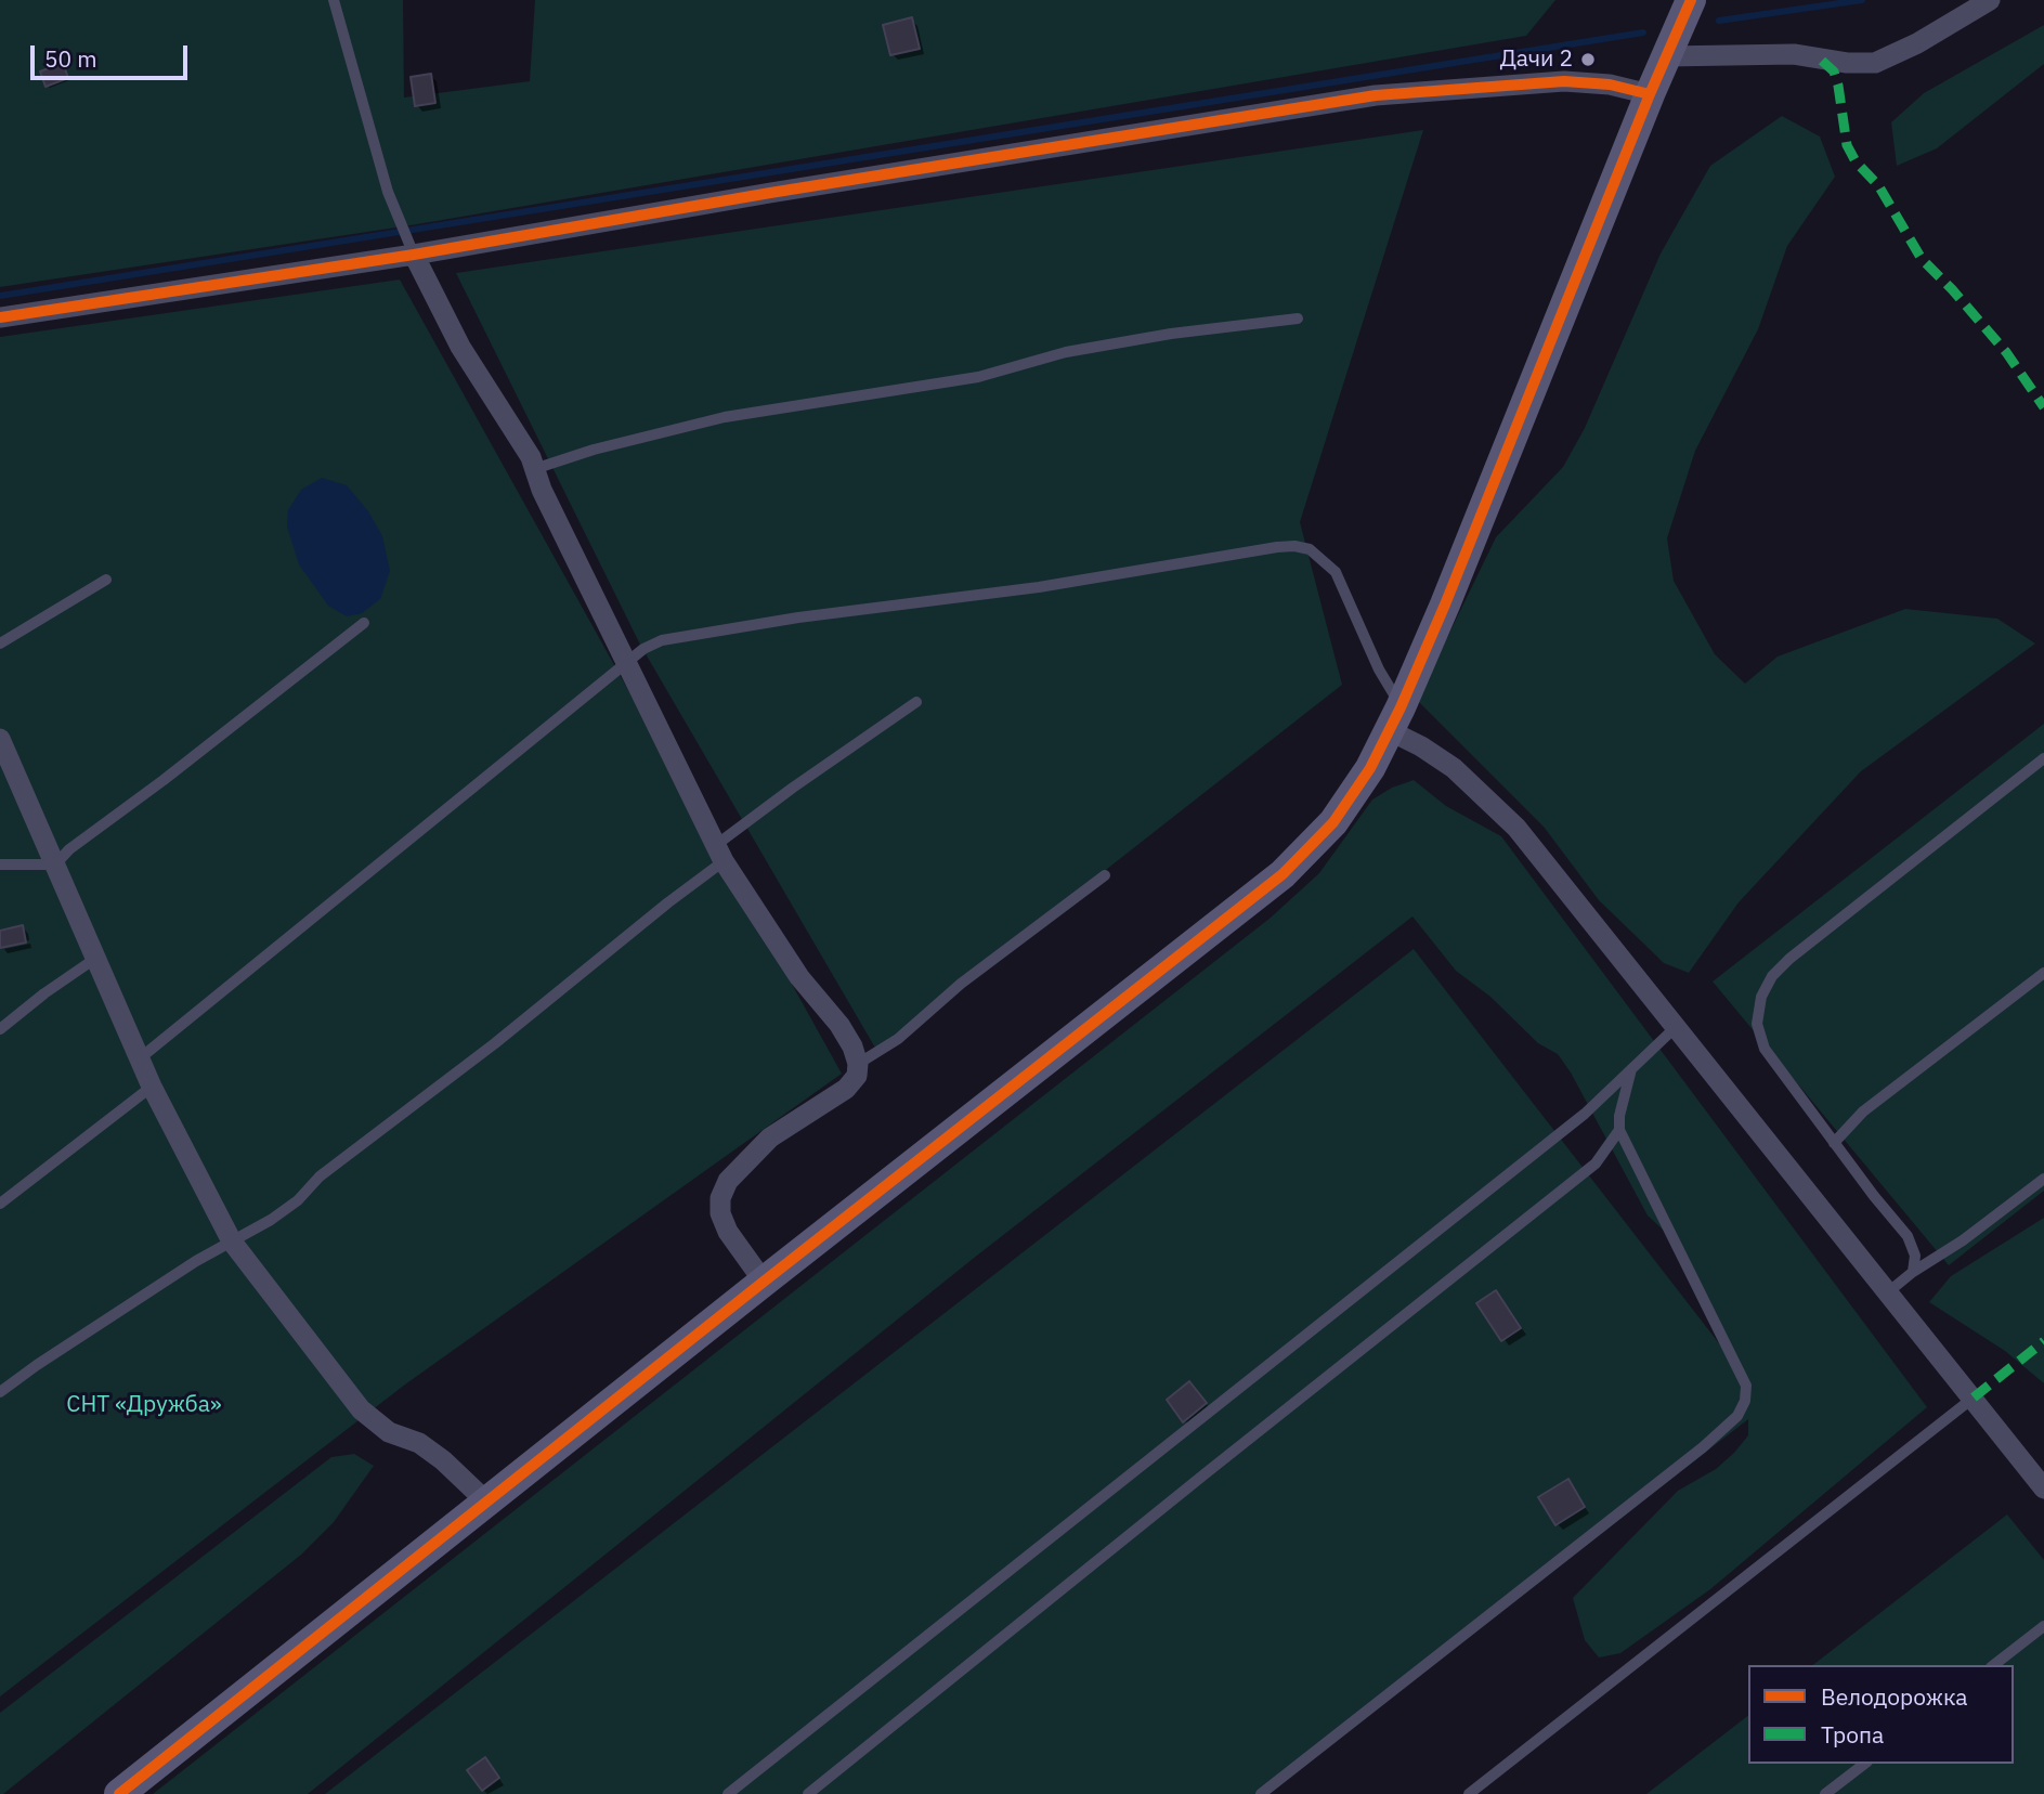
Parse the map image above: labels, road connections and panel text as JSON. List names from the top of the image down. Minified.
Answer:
{"parks":["СНТ «Дружба»"],"places":["Дачи 2"],"legend":["Велодорожка","Тропа"],"scale_bar":"50 m"}
